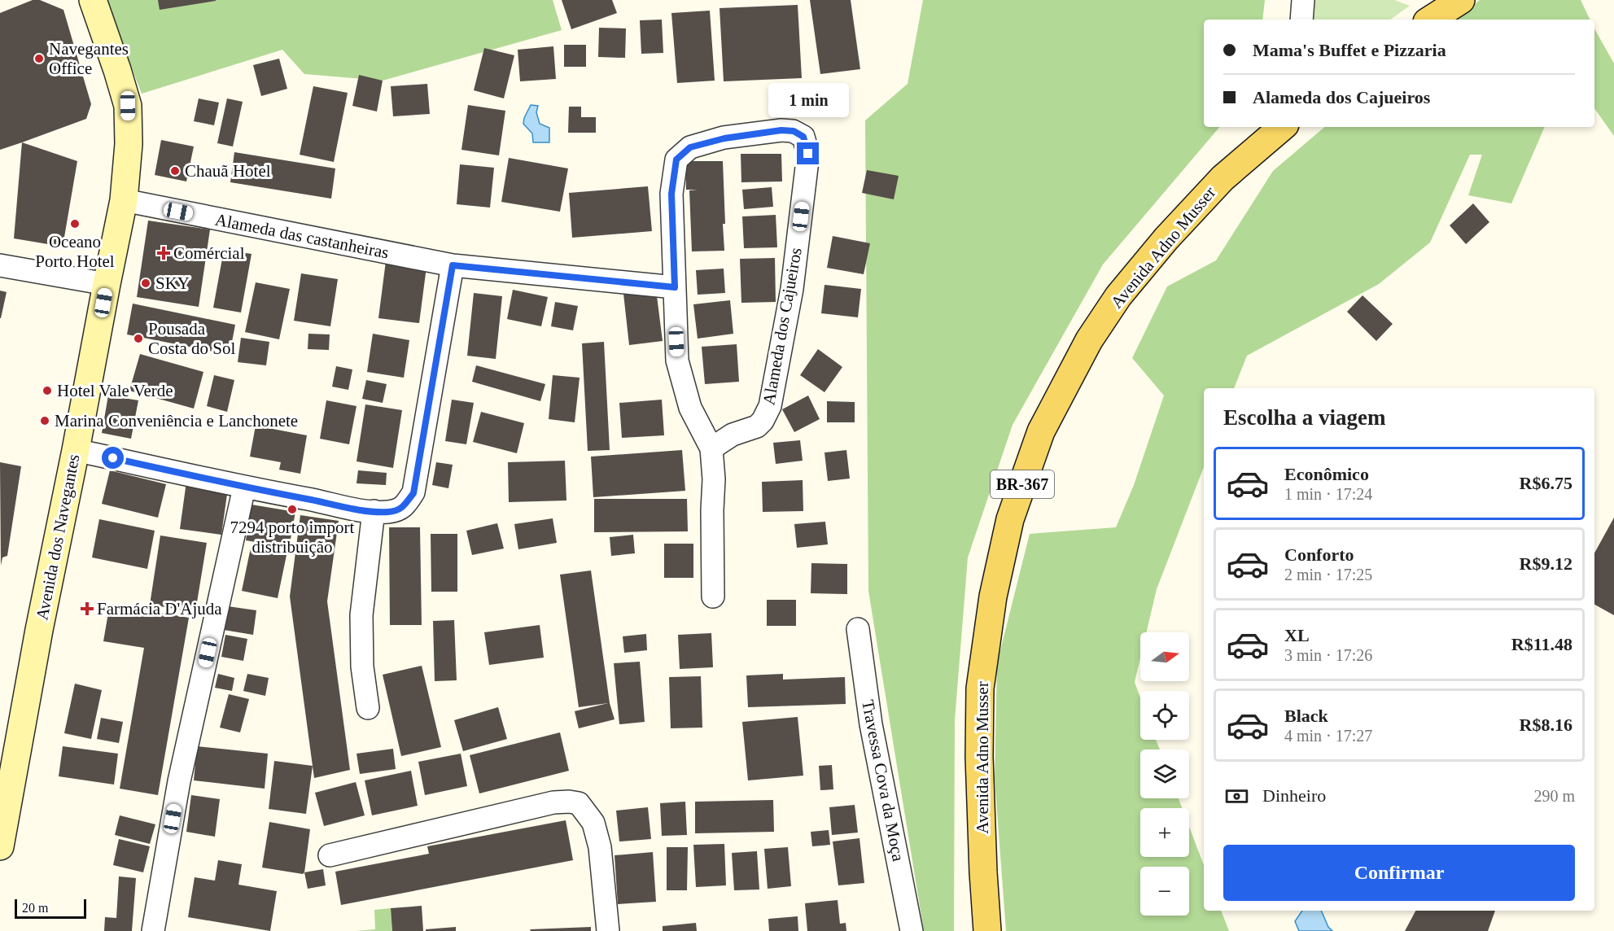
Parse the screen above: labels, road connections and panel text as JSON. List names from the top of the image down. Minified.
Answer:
{"streets":{"main road":["Avenida Adno Musser","BR-367","Avenida dos Navegantes"],"street":["Alameda das castanheiras","Alameda dos Cajueiros","Travessa Cova da Moça"]},"crossings":[["Alameda das castanheiras","Alameda dos Cajueiros"],["Alameda das castanheiras","Avenida dos Navegantes"]],"places":{"other":["Navegantes Office","Chauã Hotel","Oceano Porto Hotel","SKY","Pousada Costa do Sol","Hotel Vale Verde","Marina Conveniência e Lanchonete","7294 porto import distribuição"],"health":["Comércial","Farmácia D'Ajuda"]},"scale_bar":"20 m","north":"right","page":{"banner":["Mama's Buffet e Pizzaria","Alameda dos Cajueiros"],"bubble":"1 min","heading":"Escolha a viagem","list":[{"name":"Econômico","note":"1 min · 17:24","value":"R$6.75"},{"name":"Conforto","note":"2 min · 17:25","value":"R$9.12"},{"name":"XL","note":"3 min · 17:26","value":"R$11.48"},{"name":"Black","note":"4 min · 17:27","value":"R$8.16"}],"map_buttons":["+","−"],"pay":["Dinheiro","290 m"],"buttons":"Confirmar","scale":"20 m"}}
